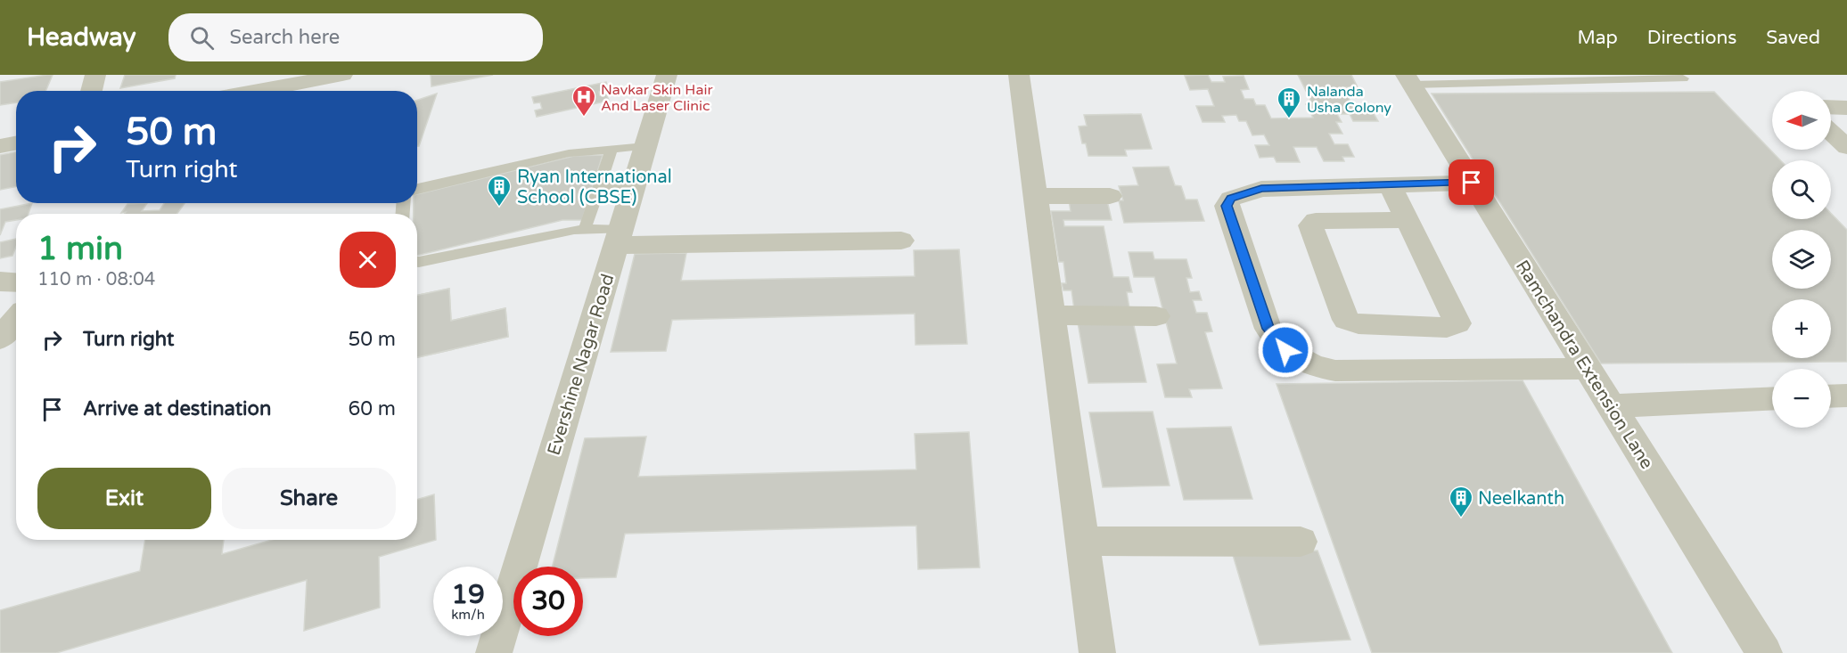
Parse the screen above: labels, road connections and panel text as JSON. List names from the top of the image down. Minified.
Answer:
{"streets":{"street":["Evershine Nagar Road","Ramchandra Extension Lane"]},"places":{"hospital":["Navkar Skin Hair And Laser Clinic"],"building":["Nalanda Usha Colony","Ryan International School (CBSE)","Neelkanth"]},"north":"left","page":{"header":"Headway","search":"Search here","nav":["Map","Directions","Saved"],"map_buttons":["+","−"],"turn":["50 m","Turn right"],"heading":["1 min","110 m · 08:04"],"list":[{"name":"Turn right","value":"50 m"},{"name":"Arrive at destination","value":"60 m"}],"buttons":["Exit","Share"],"speed":"19 km/h","limit":"30"}}
